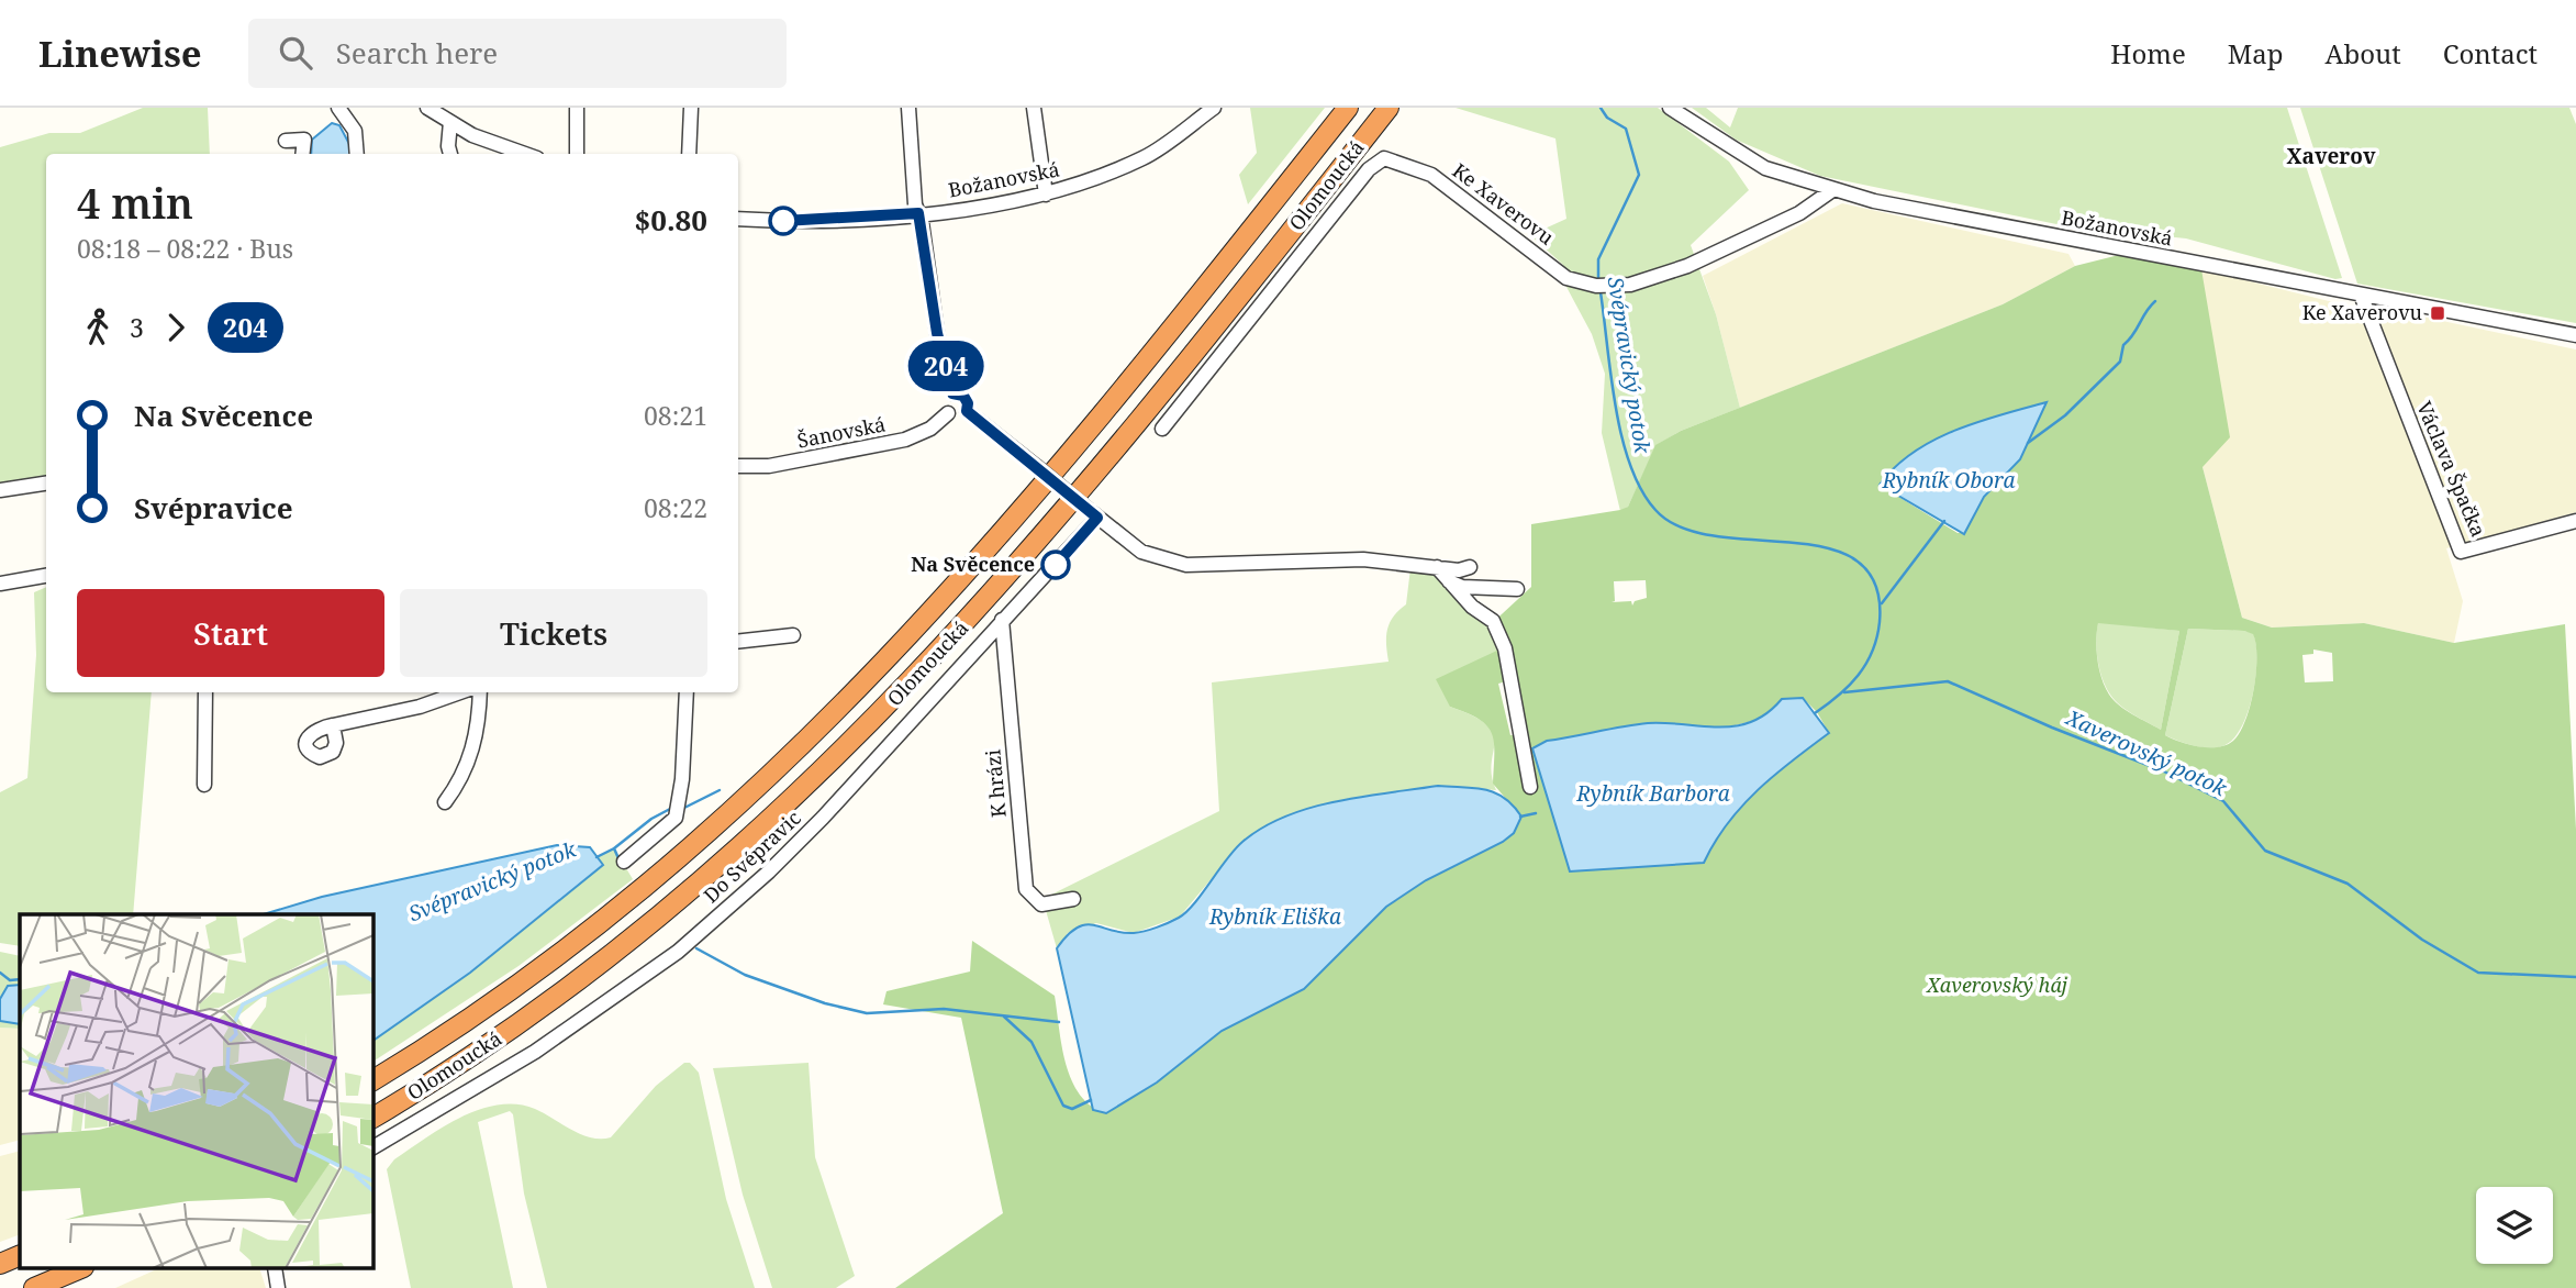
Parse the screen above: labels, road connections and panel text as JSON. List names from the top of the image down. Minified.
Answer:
{"streets":{"highway":["Olomoucká"],"street":["Božanovská","Ke Xaverovu","Šanovská","Václava Špačka","K hrázi","Do Svépravic"]},"crossings":[["Božanovská","Ke Xaverovu"],["Božanovská","Václava Špačka"],["K hrázi","Do Svépravic"]],"districts":["Xaverov"],"water":["Svépravický potok","Rybník Obora","Xaverovský potok","Rybník Barbora","Rybník Eliška"],"parks":["Xaverovský háj"],"places":{"transit":["Ke Xaverovu"],"other":["Na Svěcence"]},"lines":["bus line 204"],"page":{"header":"Linewise","search":"Search here","nav":["Home","Map","About","Contact"],"on_map":"204","heading":["4 min","08:18 – 08:22 · Bus","$0.80"],"legs":["3","204"],"list":[{"name":"Na Svěcence","value":"08:21"},{"name":"Svépravice","value":"08:22"}],"buttons":["Start","Tickets"]}}
